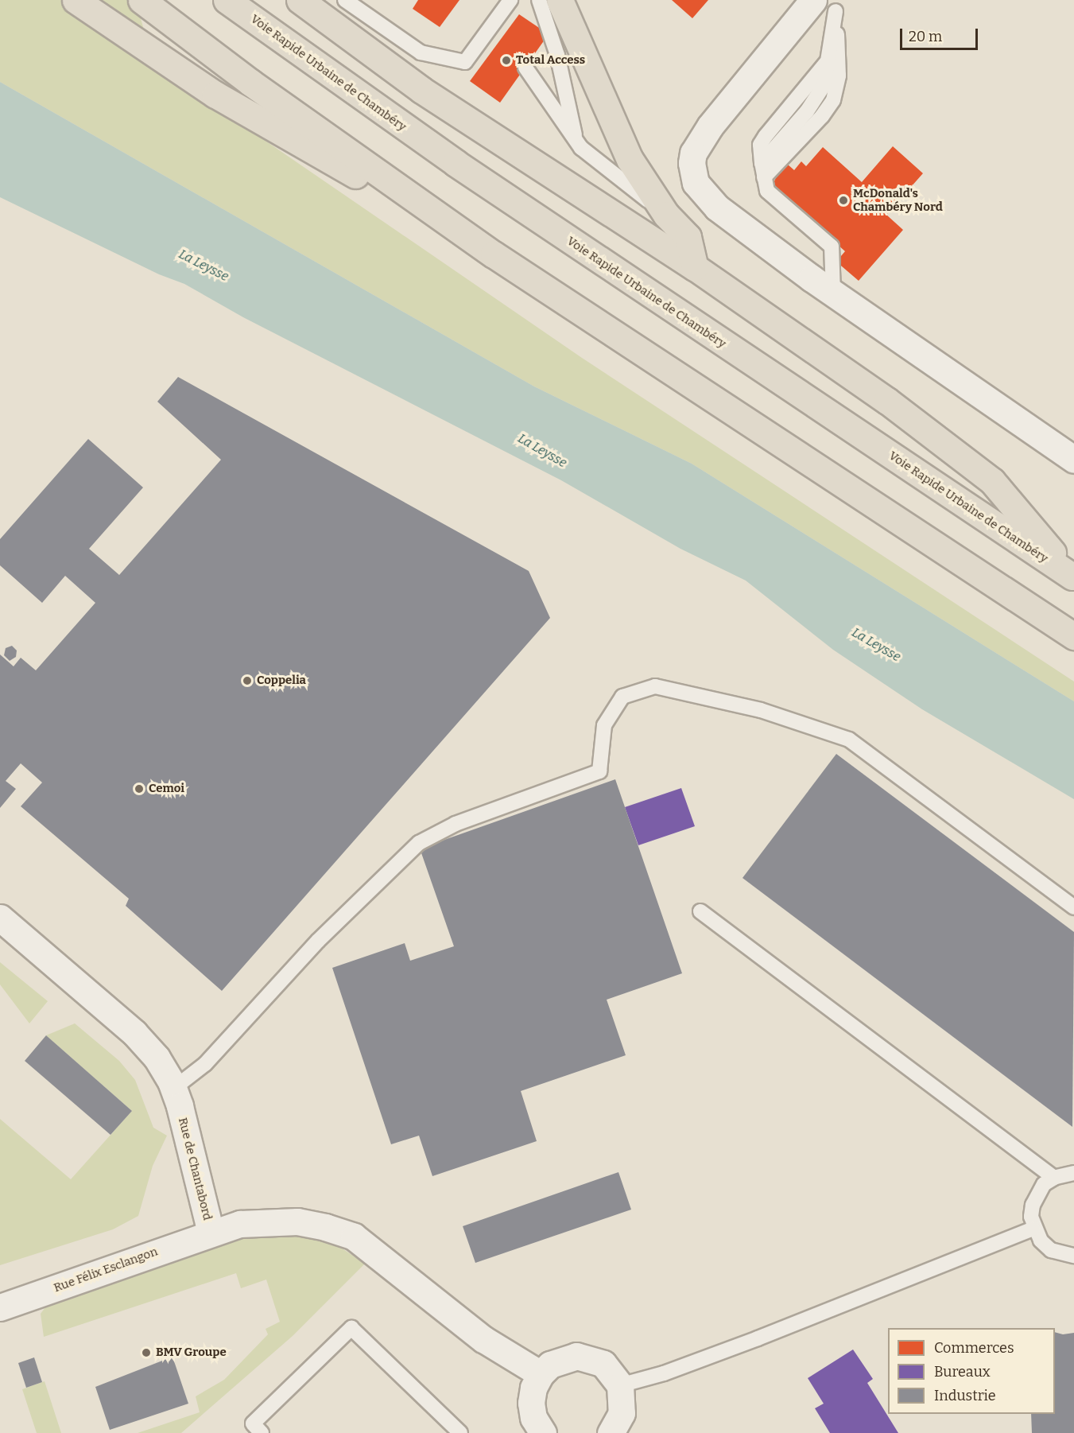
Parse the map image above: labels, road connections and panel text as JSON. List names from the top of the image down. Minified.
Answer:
{"streets":{"highway":["Voie Rapide Urbaine de Chambéry"],"street":["Rue de Chantabord","Rue Félix Esclangon"]},"crossings":[["Rue de Chantabord","Rue Félix Esclangon"]],"water":["La Leysse"],"places":["Total Access","McDonald's Chambéry Nord","Coppelia","Cemoi","BMV Groupe"],"legend":["Commerces","Bureaux","Industrie"],"scale_bar":"20 m"}
